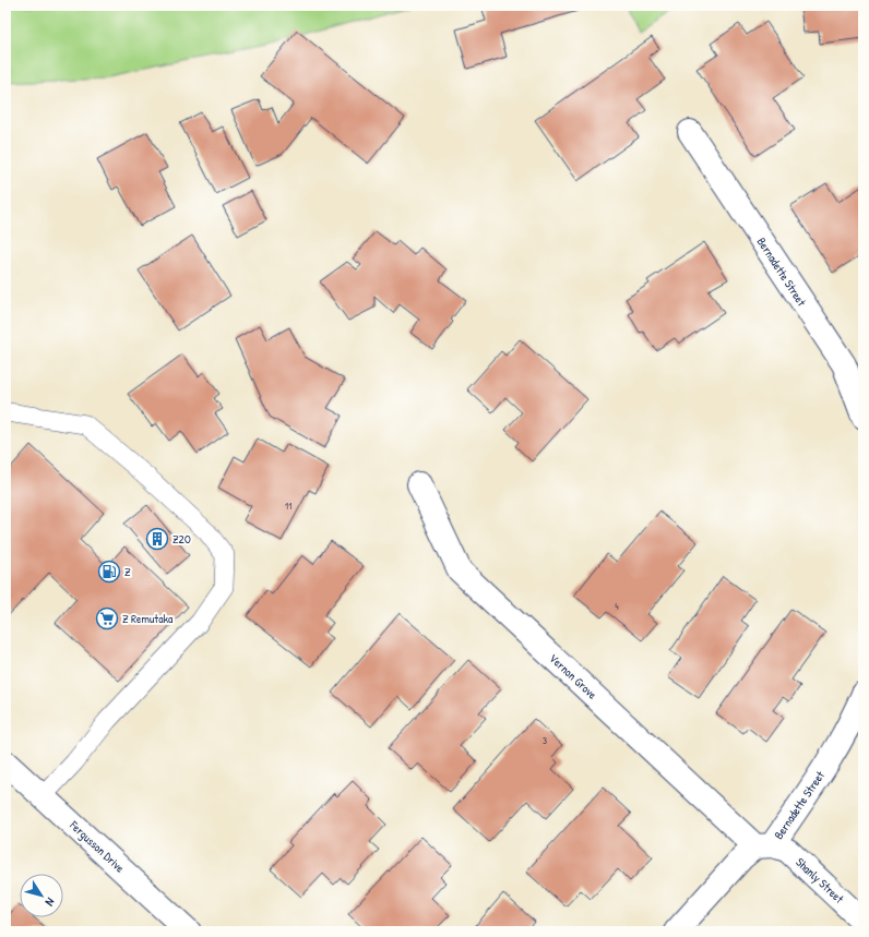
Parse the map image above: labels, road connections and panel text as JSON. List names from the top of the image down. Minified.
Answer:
{"streets":{"main road":["Bernadette Street","Vernon Grove","Fergusson Drive","Shanly Street"]},"crossings":[["Bernadette Street","Vernon Grove"],["Bernadette Street","Shanly Street"],["Vernon Grove","Shanly Street"]],"places":{"building":["Z2O"],"fuel station":["Z"],"supermarket":["Z Remutaka"]},"house_numbers":["11","4","3"],"north":"bottom right"}
